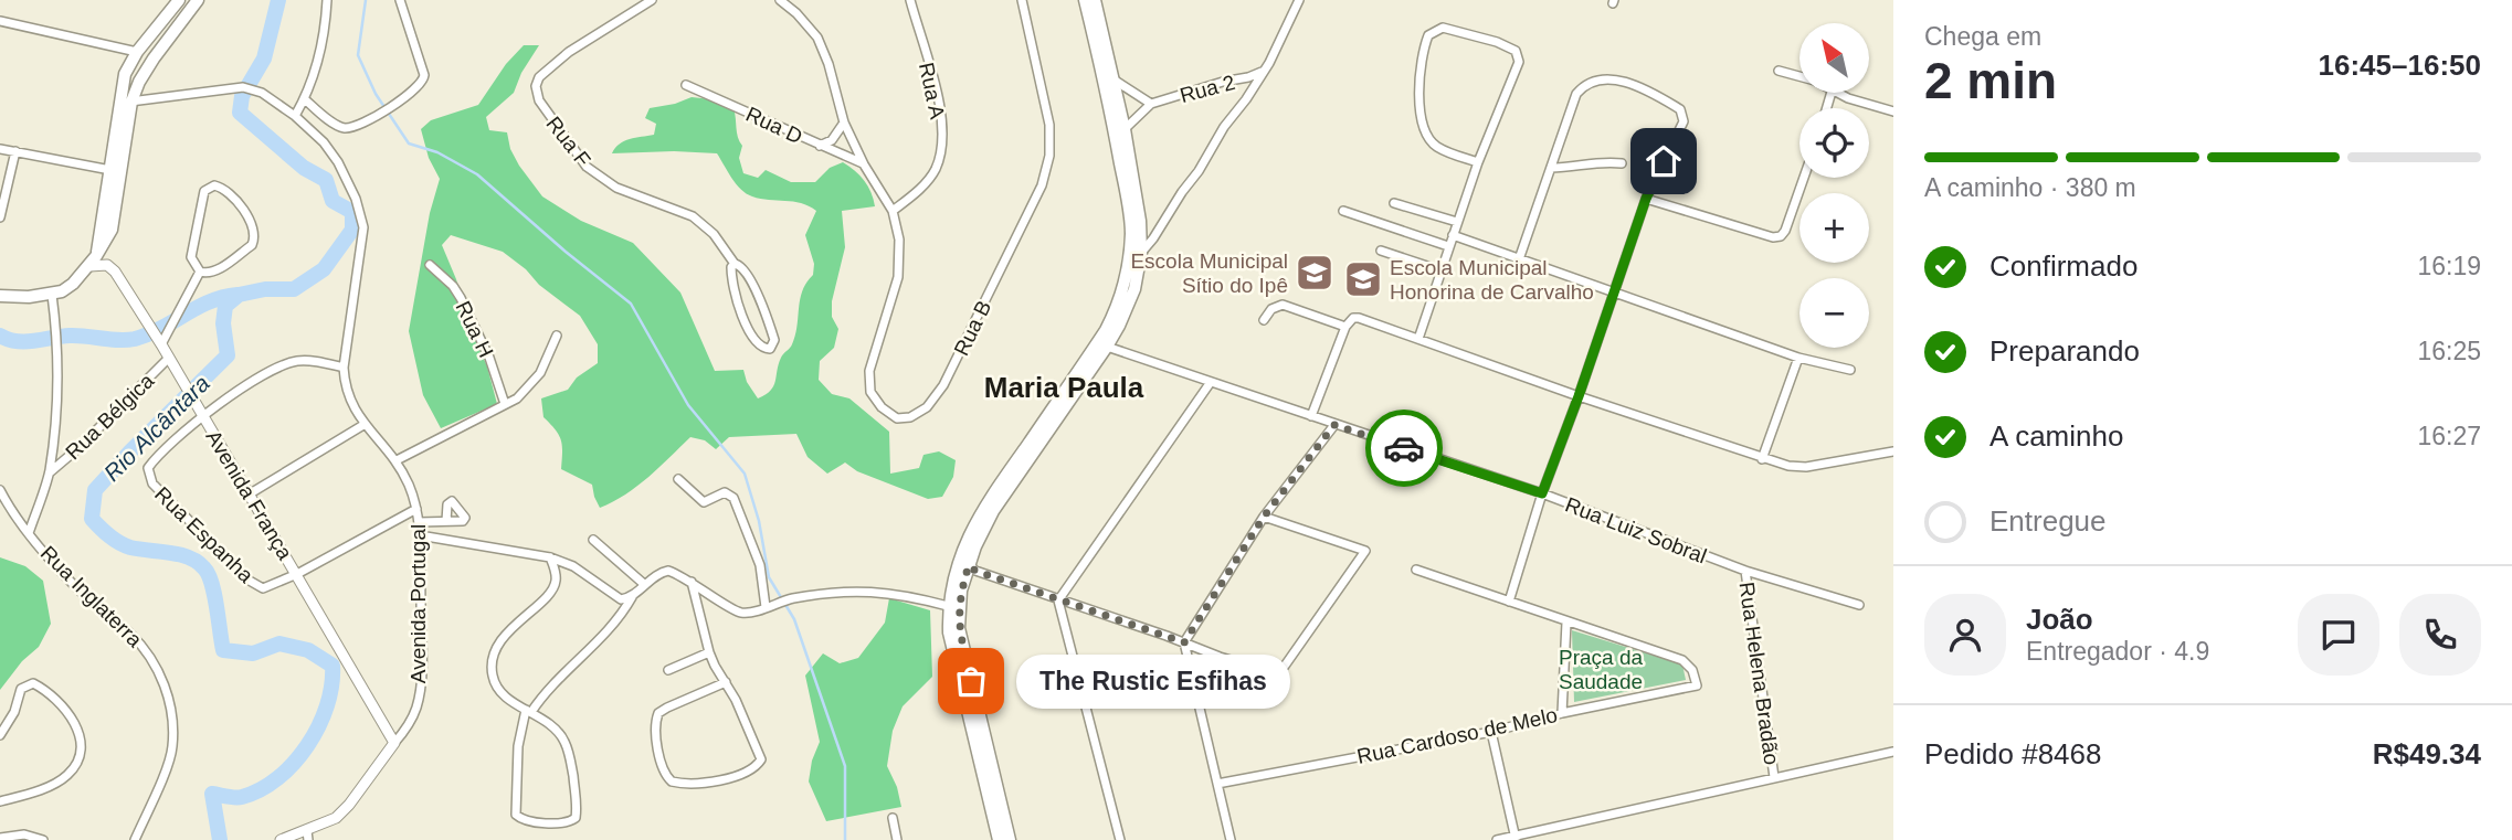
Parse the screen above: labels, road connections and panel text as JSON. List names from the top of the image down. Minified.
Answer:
{"streets":{"street":["Rua 2","Rua A","Rua D","Rua F","Rua B","Rua H","Rua Bélgica","Avenida França","Rua Luiz Sobral","Rua Espanha","Rua Inglaterra","Avenida Portugal","Rua Helena Bradão","Rua Cardoso de Melo"]},"crossings":[["Rua A","Rua B"],["Rua Bélgica","Avenida França"],["Rua Bélgica","Rua Inglaterra"],["Avenida França","Rua Espanha"],["Avenida França","Avenida Portugal"],["Rua Luiz Sobral","Rua Helena Bradão"]],"districts":["Maria Paula"],"water":["Rio Alcântara"],"parks":["Praça da Saudade"],"places":{"school or university":["Escola Municipal Sítio do Ipê","Escola Municipal Honorina de Carvalho"],"other":["The Rustic Esfihas"]},"north":"top left","page":{"heading":["2 min","Chega em","16:45–16:50"],"panel":["João","Entregador · 4.9","Pedido #8468","R$49.34"],"map_buttons":["+","−"],"bar":"A caminho · 380 m","list":[["Confirmado","16:19"],["Preparando","16:25"],["A caminho","16:27"],"Entregue"],"bubble":"The Rustic Esfihas"}}
